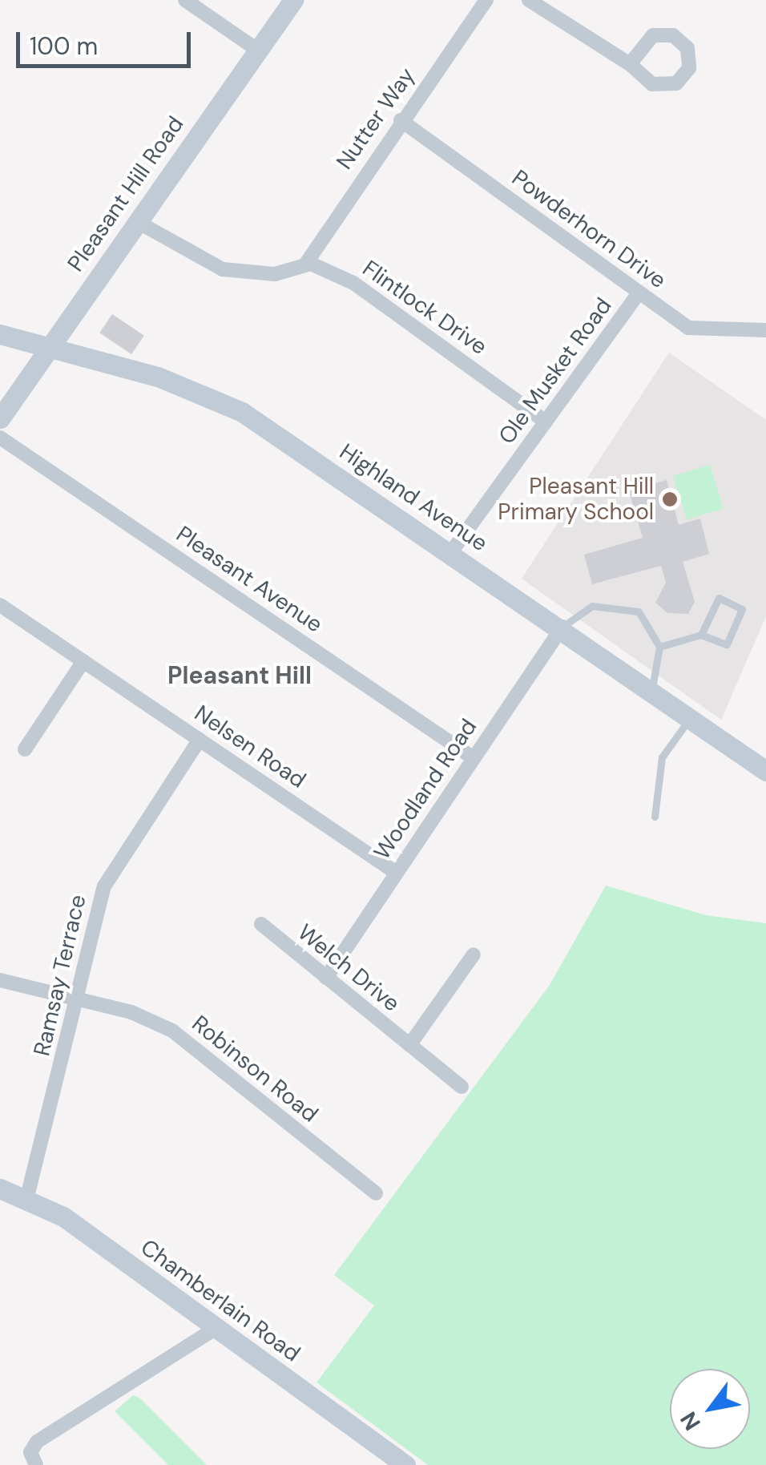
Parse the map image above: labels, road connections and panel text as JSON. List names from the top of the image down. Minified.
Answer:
{"streets":{"street":["Nutter Way","Pleasant Hill Road","Powderhorn Drive","Flintlock Drive","Ole Musket Road","Highland Avenue","Pleasant Avenue","Nelsen Road","Woodland Road","Welch Drive","Ramsay Terrace","Robinson Road","Chamberlain Road"]},"crossings":[["Nutter Way","Powderhorn Drive"],["Nutter Way","Flintlock Drive"],["Pleasant Hill Road","Highland Avenue"],["Powderhorn Drive","Ole Musket Road"],["Flintlock Drive","Ole Musket Road"],["Ole Musket Road","Highland Avenue"],["Highland Avenue","Woodland Road"],["Pleasant Avenue","Woodland Road"],["Nelsen Road","Woodland Road"],["Nelsen Road","Ramsay Terrace"],["Woodland Road","Welch Drive"],["Ramsay Terrace","Robinson Road"],["Ramsay Terrace","Chamberlain Road"]],"districts":["Pleasant Hill"],"places":["Pleasant Hill Primary School"],"scale_bar":"100 m","north":"bottom left"}
